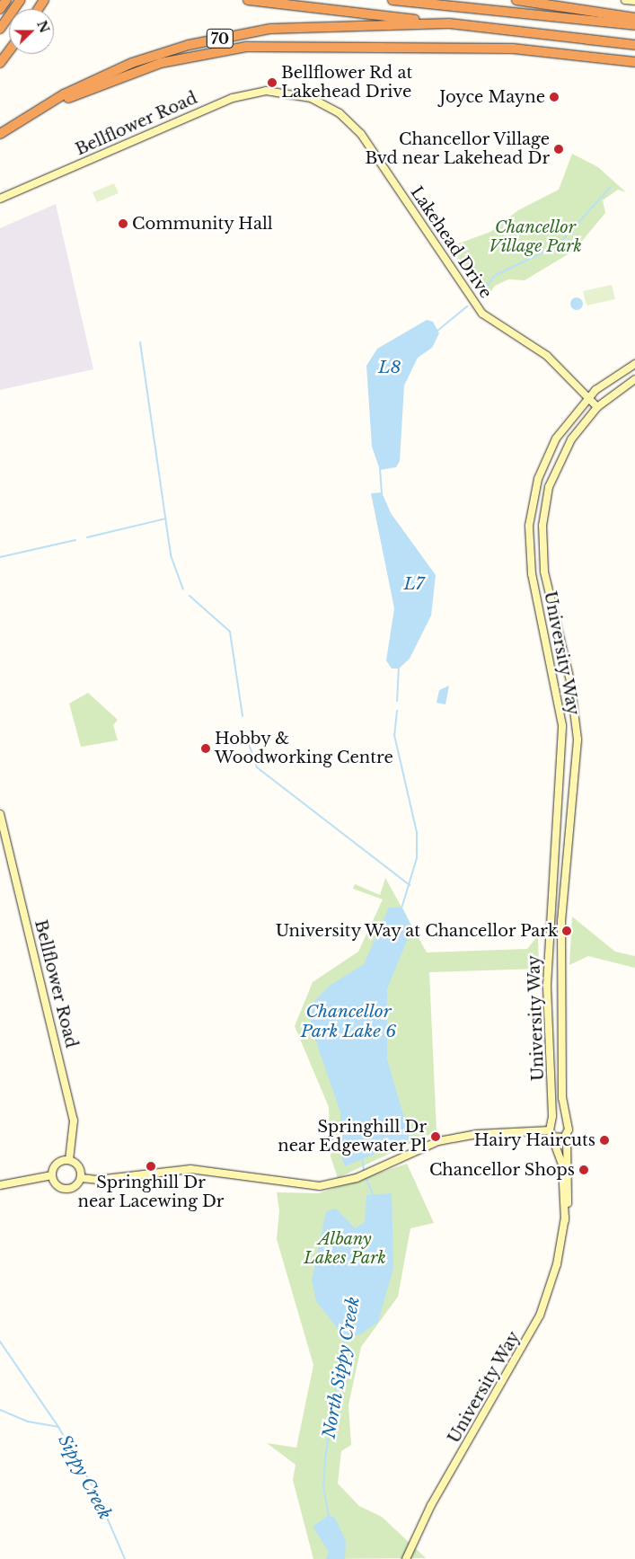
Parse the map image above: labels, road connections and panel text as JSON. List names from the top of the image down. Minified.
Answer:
{"streets":{"highway":["70"],"street":["Bellflower Road","Lakehead Drive","University Way"]},"crossings":[["Bellflower Road","Lakehead Drive"],["Lakehead Drive","University Way"]],"water":["L8","L7","Chancellor Park Lake 6","North Sippy Creek","Sippy Creek"],"parks":["Chancellor Village Park","Albany Lakes Park"],"places":["Bellflower Rd at Lakehead Drive","Joyce Mayne","Chancellor Village Bvd near Lakehead Dr","Community Hall","Hobby & Woodworking Centre","University Way at Chancellor Park","Springhill Dr near Edgewater Pl","Hairy Haircuts","Springhill Dr near Lacewing Dr","Chancellor Shops"],"north":"right"}
